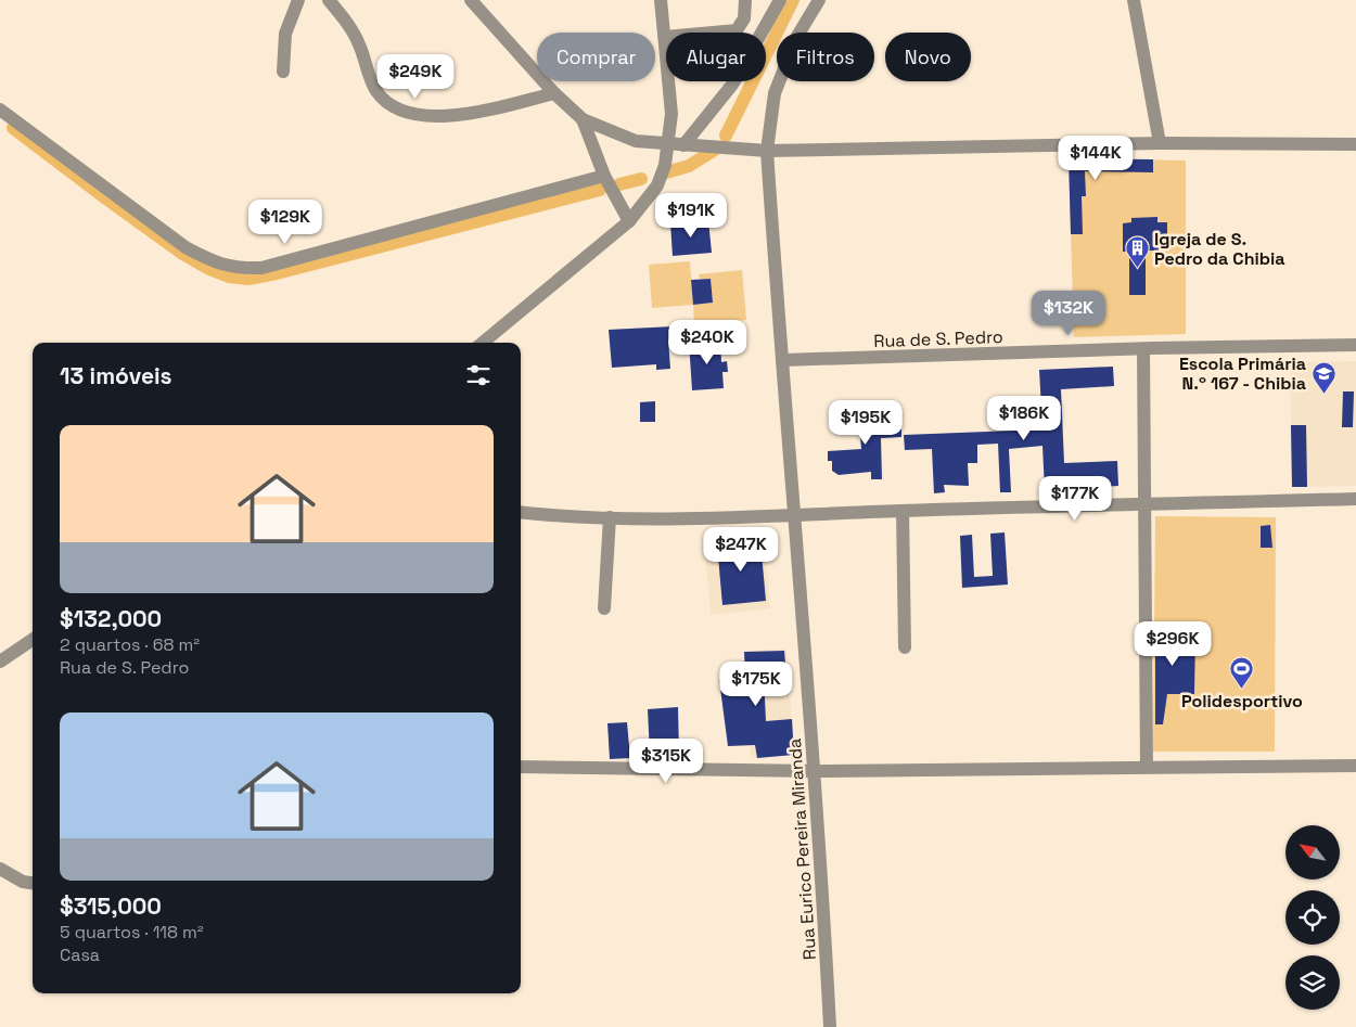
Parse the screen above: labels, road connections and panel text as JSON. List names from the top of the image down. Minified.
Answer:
{"streets":{"street":["Rua de S. Pedro","Rua Eurico Pereira Miranda"]},"crossings":[["Rua de S. Pedro","Rua Eurico Pereira Miranda"]],"places":{"building":["Igreja de S. Pedro da Chibia"],"school or university":["Escola Primária N.º 167 - Chibia"],"sports":["Polidesportivo"]},"north":"top left","page":{"chip":["Comprar","Alugar","Filtros","Novo"],"price":["$249K","$144K","$191K","$129K","$132K","$240K","$186K","$195K","$177K","$247K","$296K","$175K","$315K"],"heading":"13 imóveis","list":[{"name":"$132,000","note":"2 quartos · 68 m² · Rua de S. Pedro"},{"name":"$315,000","note":"5 quartos · 118 m² · Casa"}]}}
